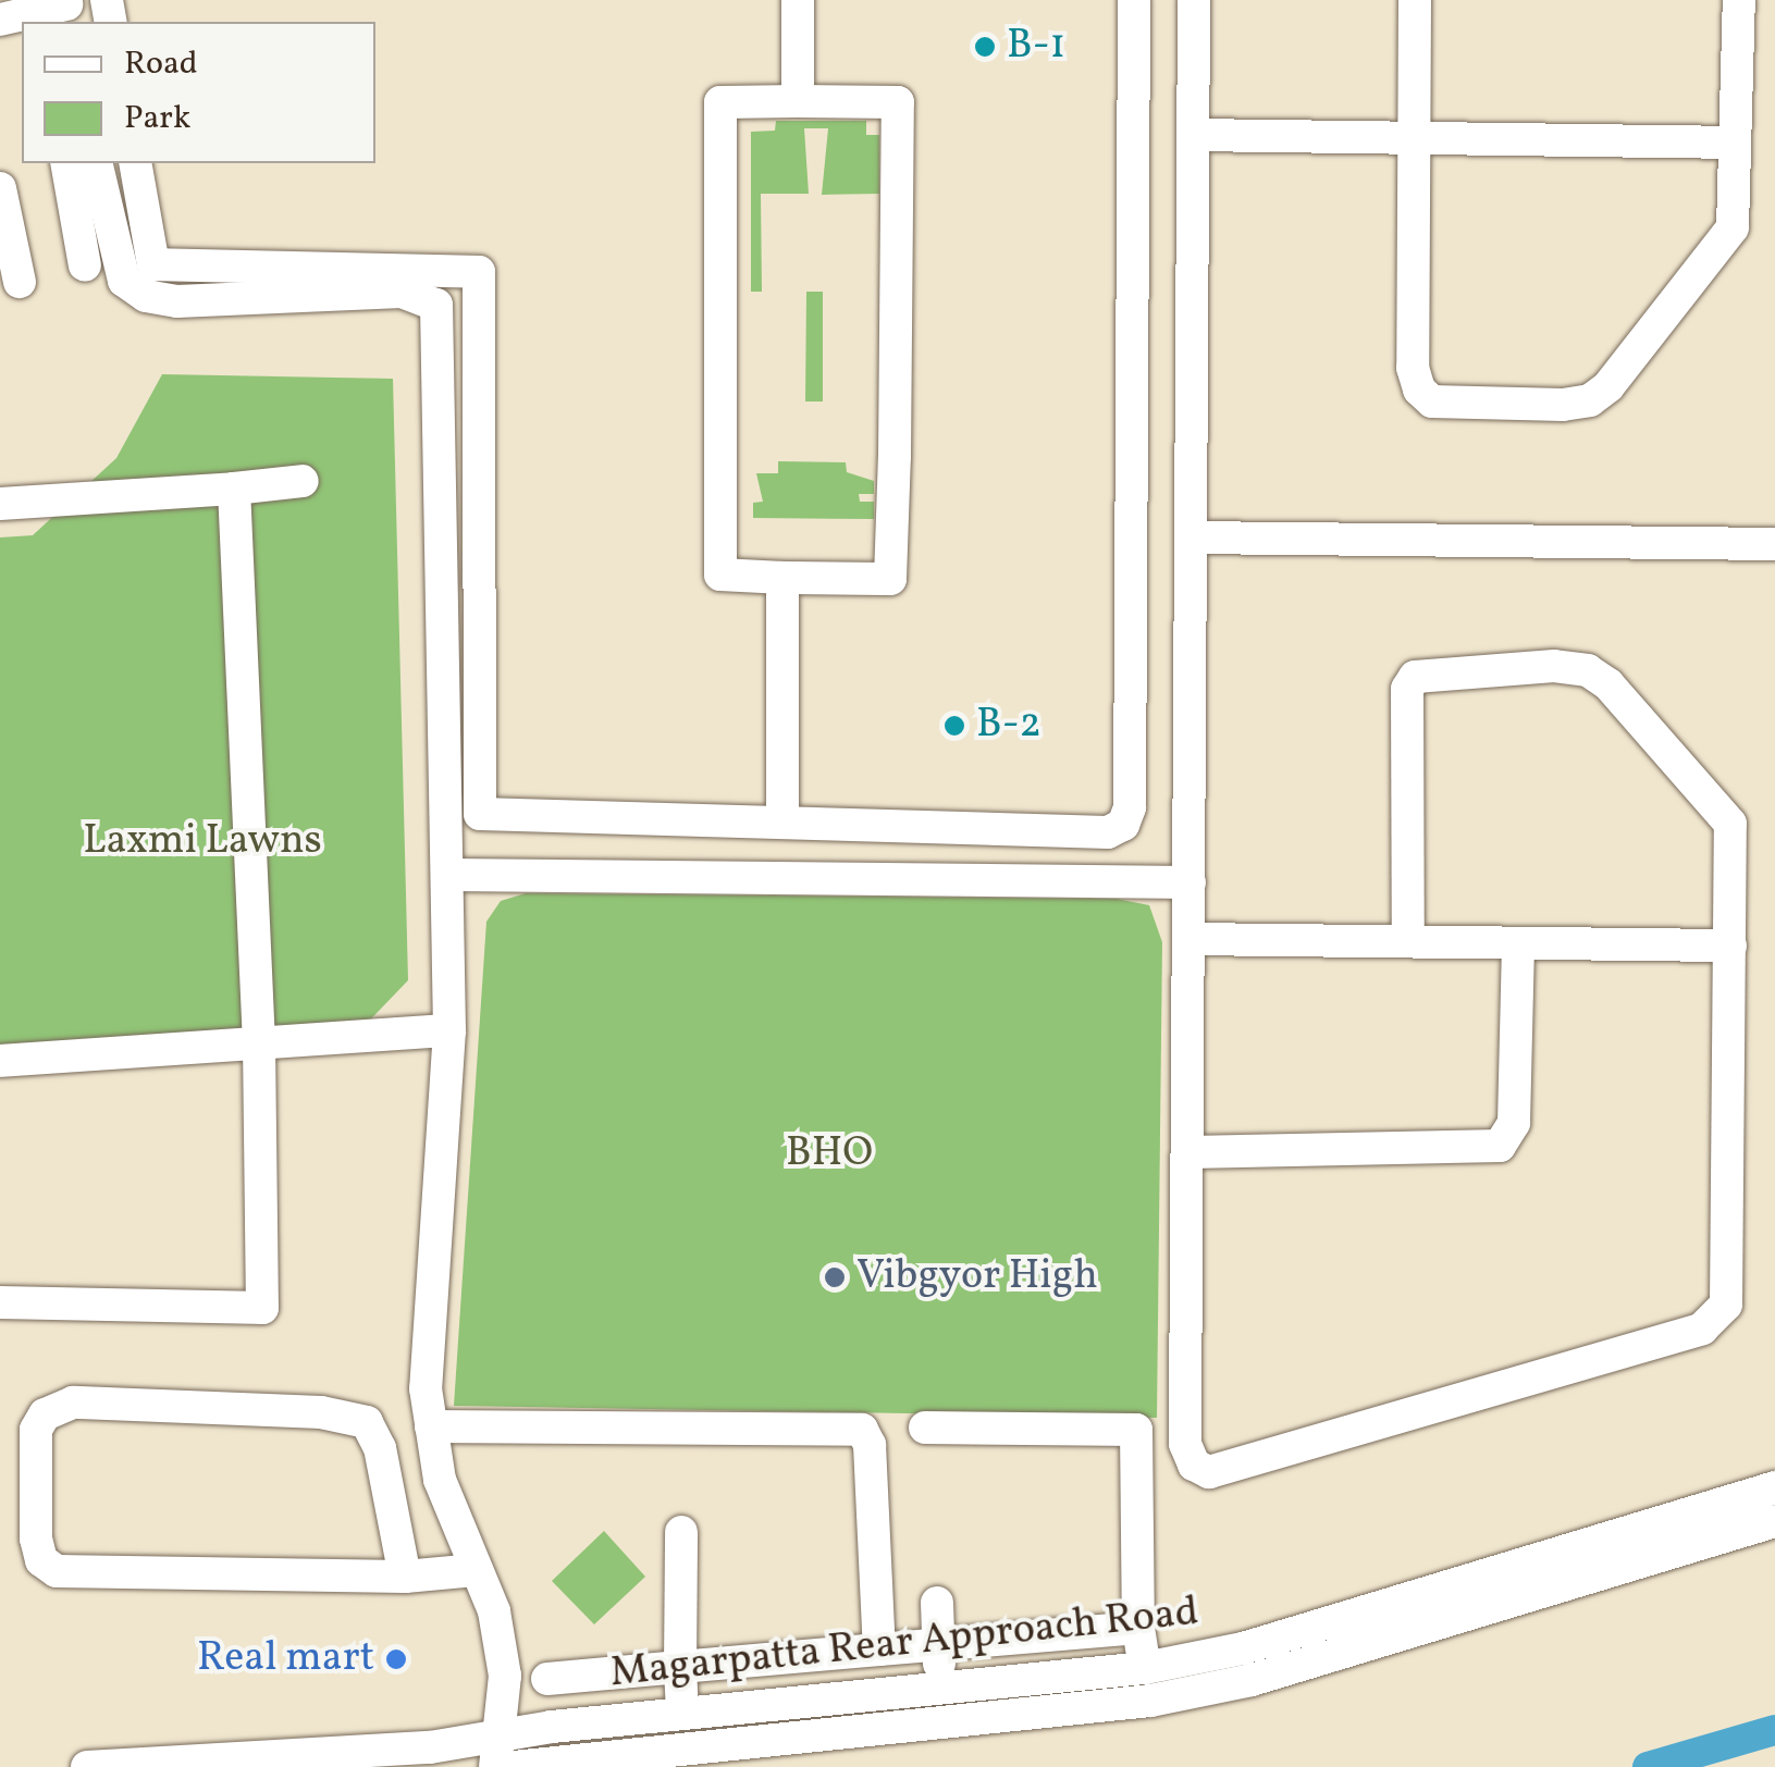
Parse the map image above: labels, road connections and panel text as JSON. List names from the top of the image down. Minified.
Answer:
{"streets":{"street":["Magarpatta Rear Approach Road"]},"parks":["Laxmi Lawns","BHO"],"places":["B-1","B-2","Vibgyor High","Real mart"],"legend":["Road","Park"]}
